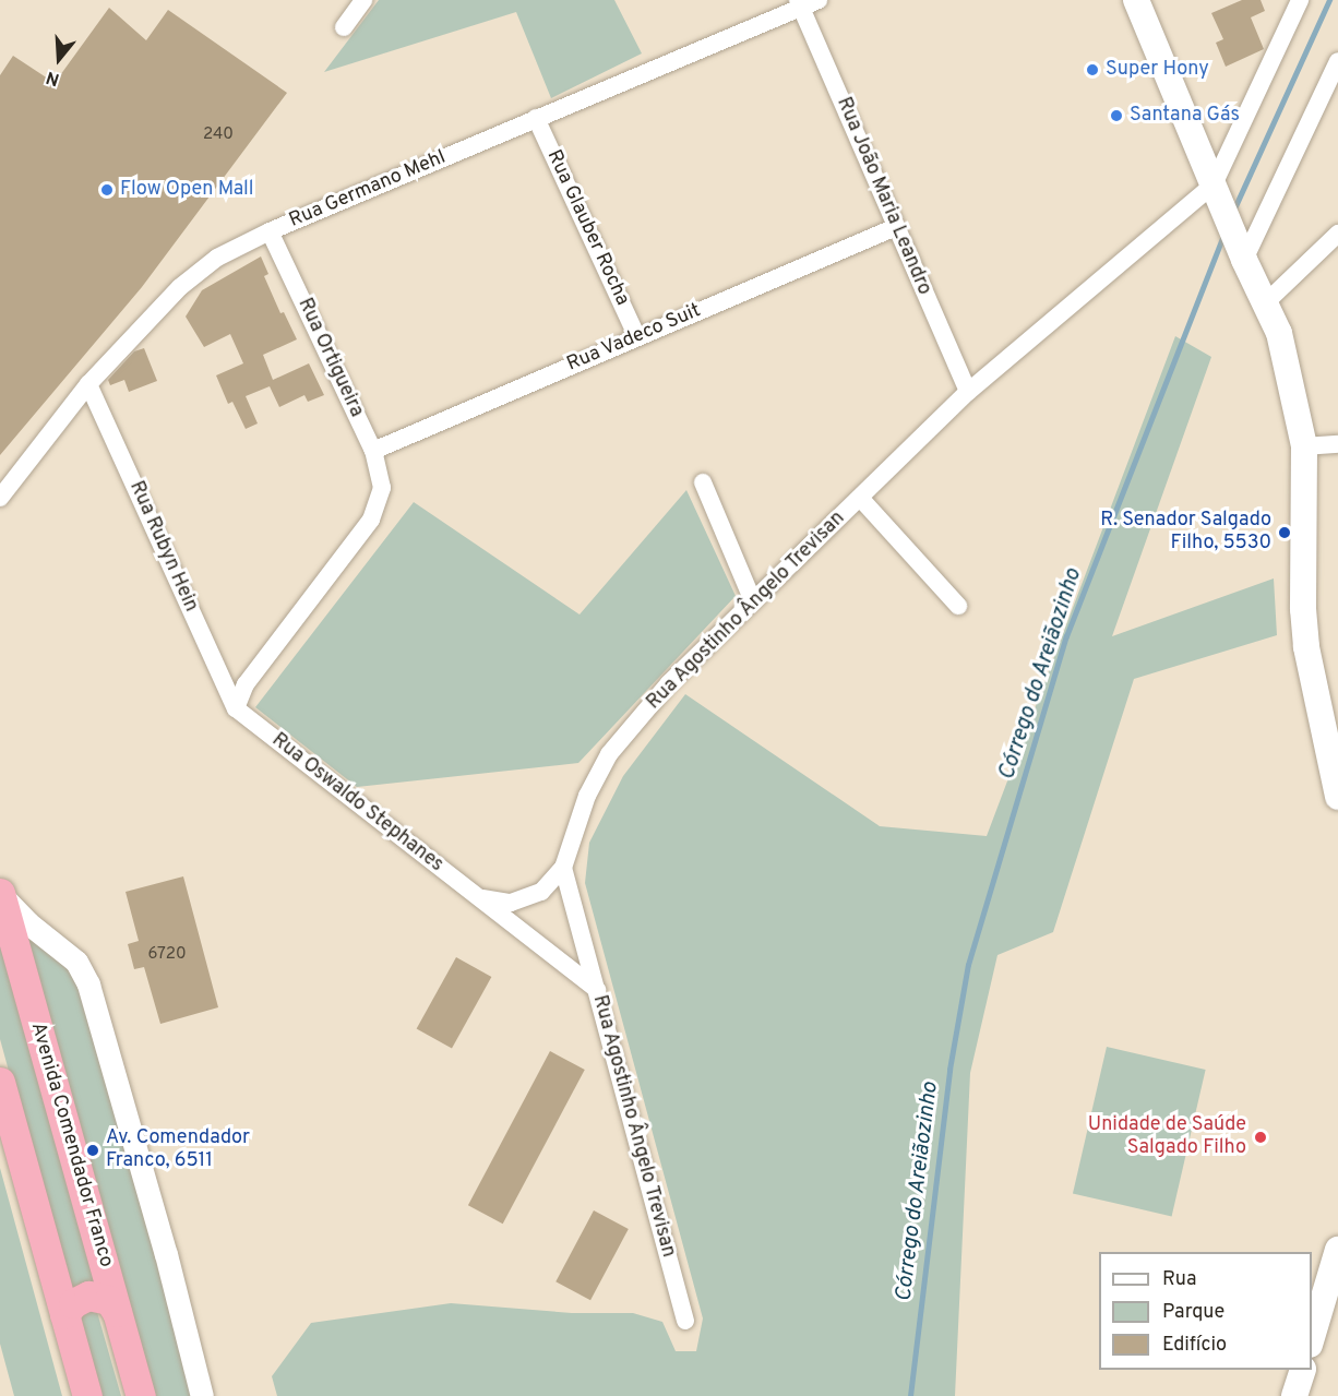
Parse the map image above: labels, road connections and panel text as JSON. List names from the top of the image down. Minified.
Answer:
{"streets":{"highway":["Avenida Comendador Franco"],"street":["Rua Germano Mehl","Rua João Maria Leandro","Rua Glauber Rocha","Rua Vadeco Suit","Rua Ortigueira","Rua Rubyn Hein","Rua Agostinho Ângelo Trevisan","Rua Oswaldo Stephanes"]},"crossings":[["Rua Germano Mehl","Rua João Maria Leandro"],["Rua Germano Mehl","Rua Glauber Rocha"],["Rua Germano Mehl","Rua Ortigueira"],["Rua Germano Mehl","Rua Rubyn Hein"],["Rua João Maria Leandro","Rua Vadeco Suit"],["Rua João Maria Leandro","Rua Agostinho Ângelo Trevisan"],["Rua Glauber Rocha","Rua Vadeco Suit"],["Rua Vadeco Suit","Rua Ortigueira"],["Rua Ortigueira","Rua Rubyn Hein"],["Rua Ortigueira","Rua Oswaldo Stephanes"],["Rua Rubyn Hein","Rua Oswaldo Stephanes"],["Rua Agostinho Ângelo Trevisan","Rua Oswaldo Stephanes"]],"water":["Córrego do Areiãozinho"],"places":["Super Hony","Santana Gás","Flow Open Mall","R. Senador Salgado Filho, 5530","Unidade de Saúde Salgado Filho","Av. Comendador Franco, 6511"],"house_numbers":["240","6720"],"legend":["Rua","Parque","Edifício"],"north":"bottom"}
